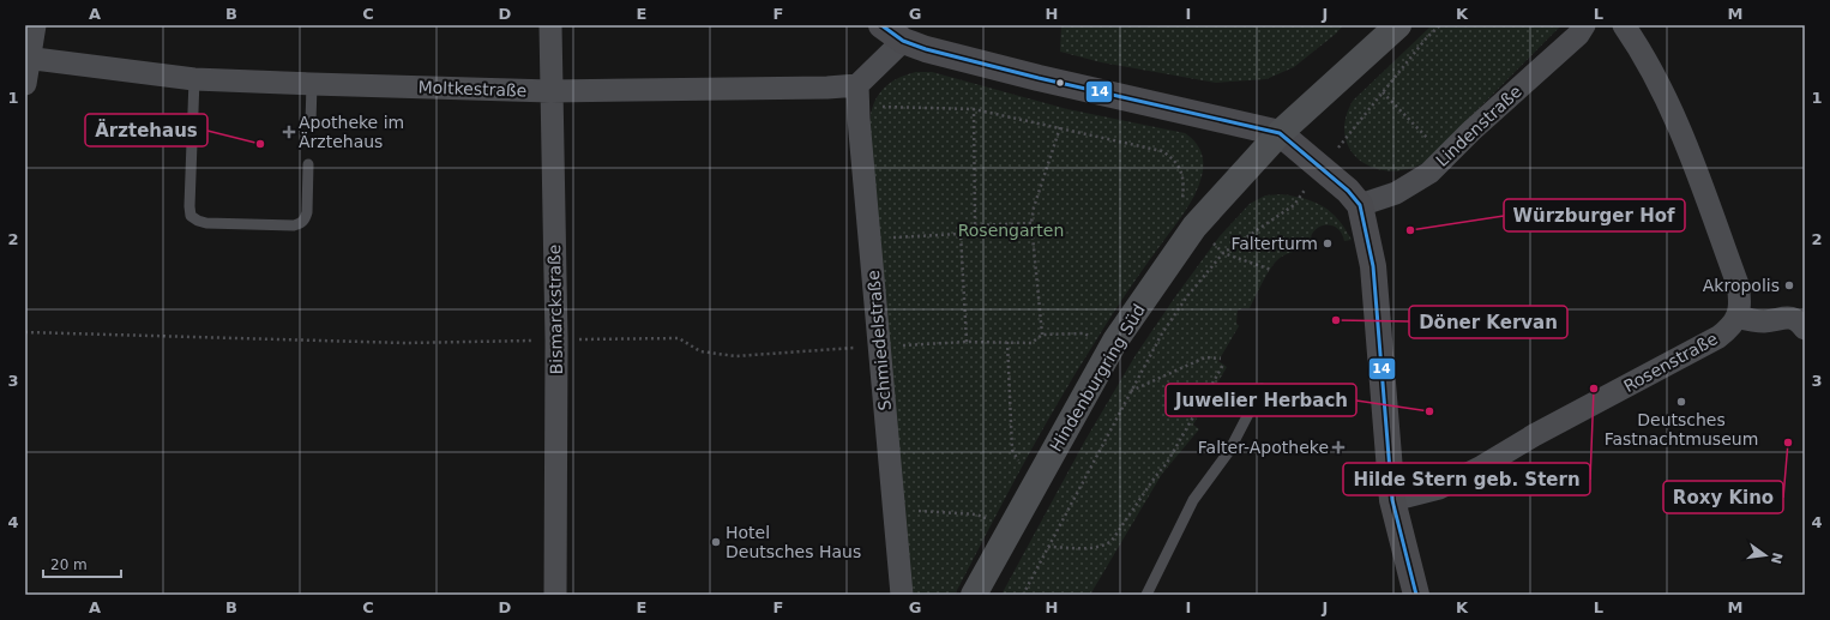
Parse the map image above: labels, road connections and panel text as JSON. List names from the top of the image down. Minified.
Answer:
{"streets":{"main road":["Hindenburgring Süd"],"street":["Moltkestraße","Lindenstraße","Bismarckstraße","Schmiedelstraße","Rosenstraße"]},"crossings":[["Moltkestraße","Bismarckstraße"],["Moltkestraße","Schmiedelstraße"]],"parks":["Rosengarten"],"places":{"health":["Apotheke im Ärztehaus","Falter-Apotheke"],"other":["Ärztehaus","Würzburger Hof","Falterturm","Akropolis","Döner Kervan","Hilde Stern geb. Stern","Deutsches Fastnachtmuseum","Juwelier Herbach","Roxy Kino","Hotel Deutsches Haus"]},"lines":["transit line 14"],"scale_bar":"20 m","north":"right","grid":{"columns":["A","B","C","D","E","F","G","H","I","J","K","L","M"],"rows":["1","2","3","4"]}}
